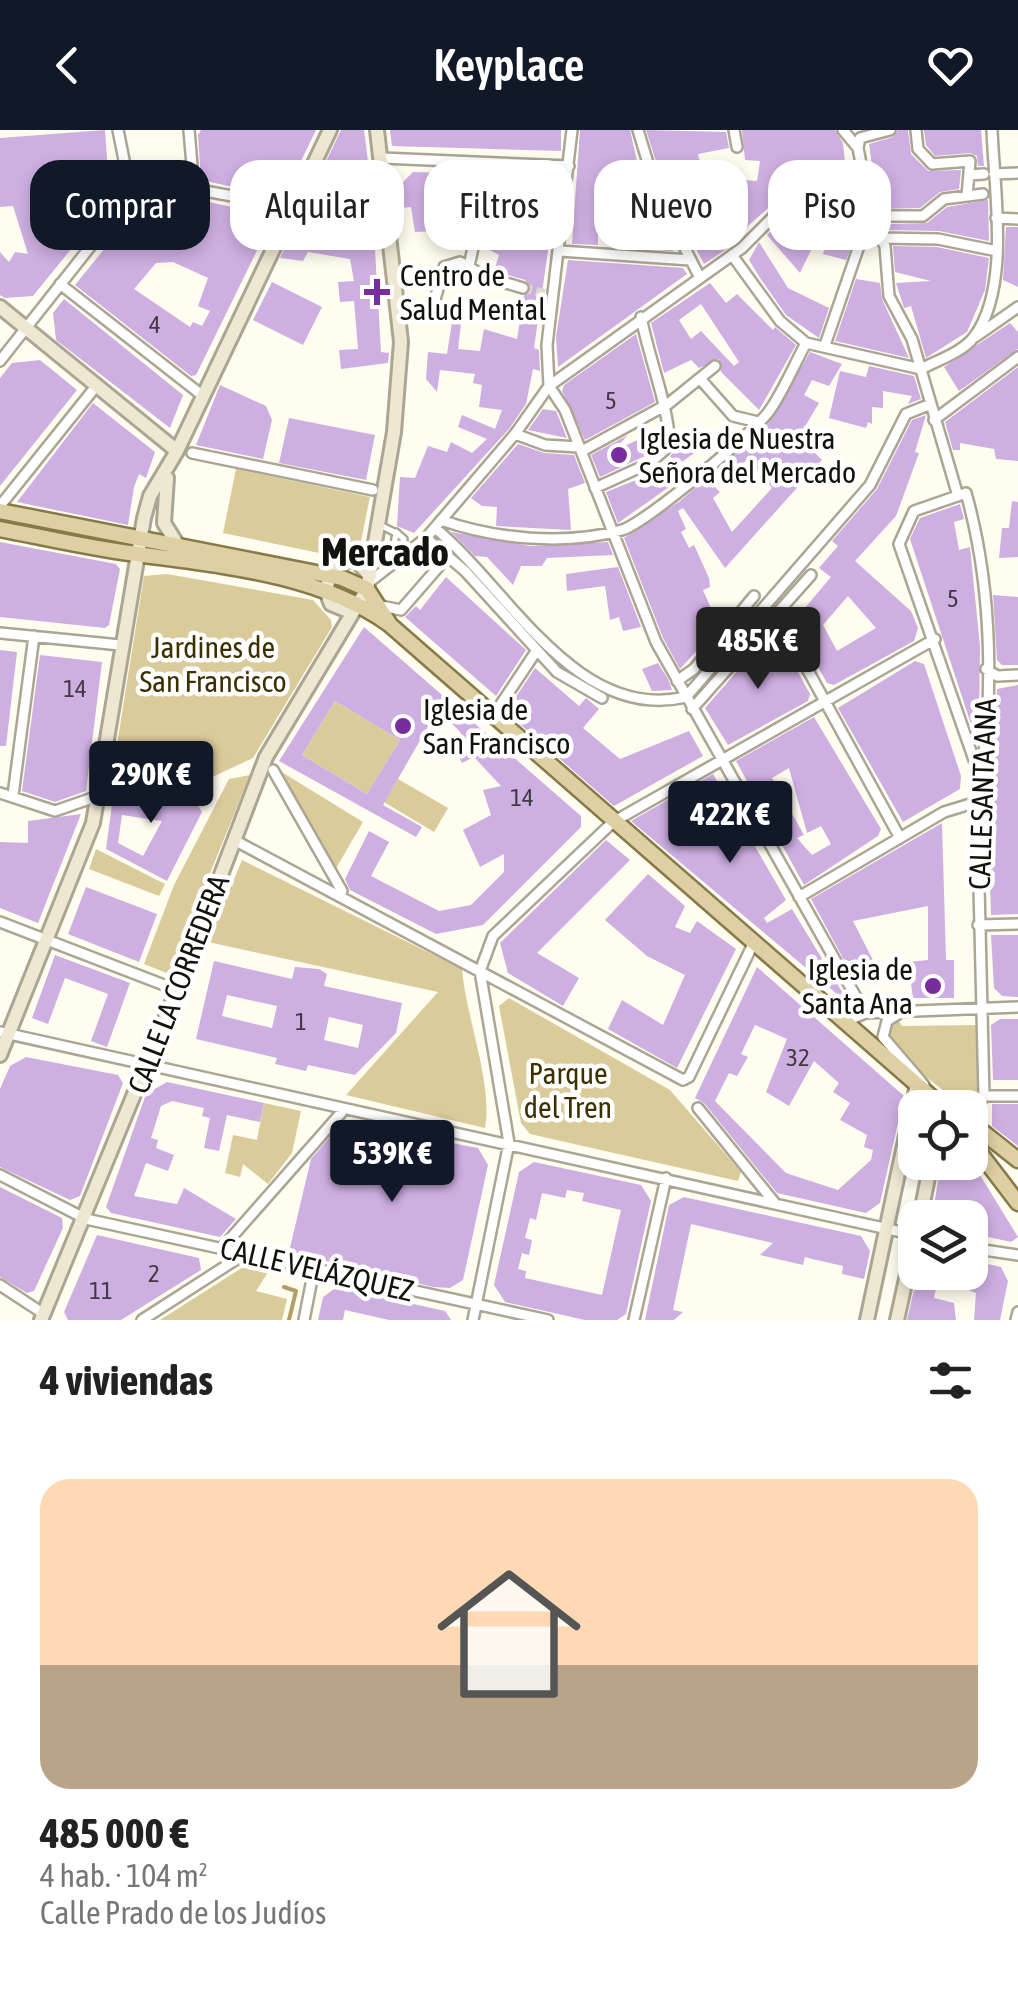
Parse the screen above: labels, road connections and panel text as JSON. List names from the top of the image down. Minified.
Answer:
{"streets":{"main road":["CALLE LA CORREDERA"],"street":["CALLE SANTA ANA","CALLE VELÁZQUEZ"]},"crossings":[["CALLE LA CORREDERA","CALLE VELÁZQUEZ"]],"districts":["Mercado"],"parks":["Jardines de San Francisco","Parque del Tren"],"places":{"health":["Centro de Salud Mental"],"other":["Iglesia de Nuestra Señora del Mercado","Iglesia de San Francisco","Iglesia de Santa Ana"]},"house_numbers":["4","5","5","14","14","1","32","2","11"],"page":{"header":"Keyplace","chip":["Comprar","Alquilar","Filtros","Nuevo","Piso"],"price":["485K €","290K €","422K €","539K €"],"heading":"4 viviendas","list":[{"name":"485 000 €","note":"4 hab. · 104 m² · Calle Prado de los Judíos"}]}}
